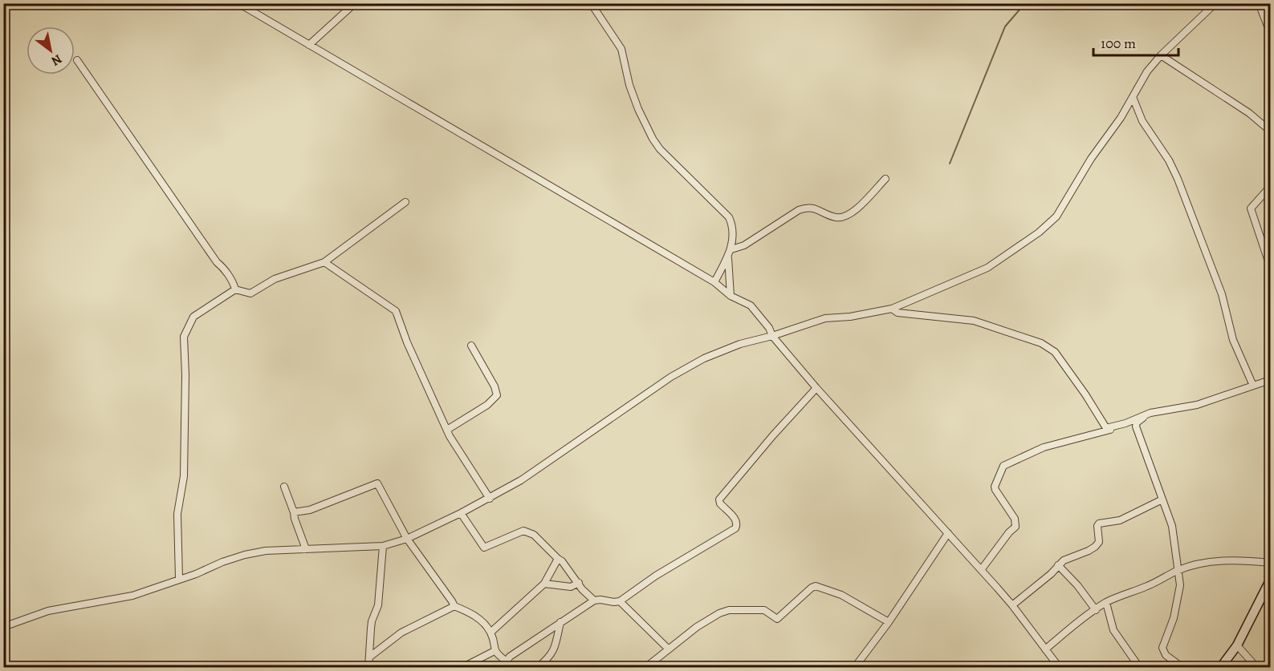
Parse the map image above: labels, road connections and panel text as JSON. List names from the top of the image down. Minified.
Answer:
{"scale_bar":"100 m","north":"bottom right"}
